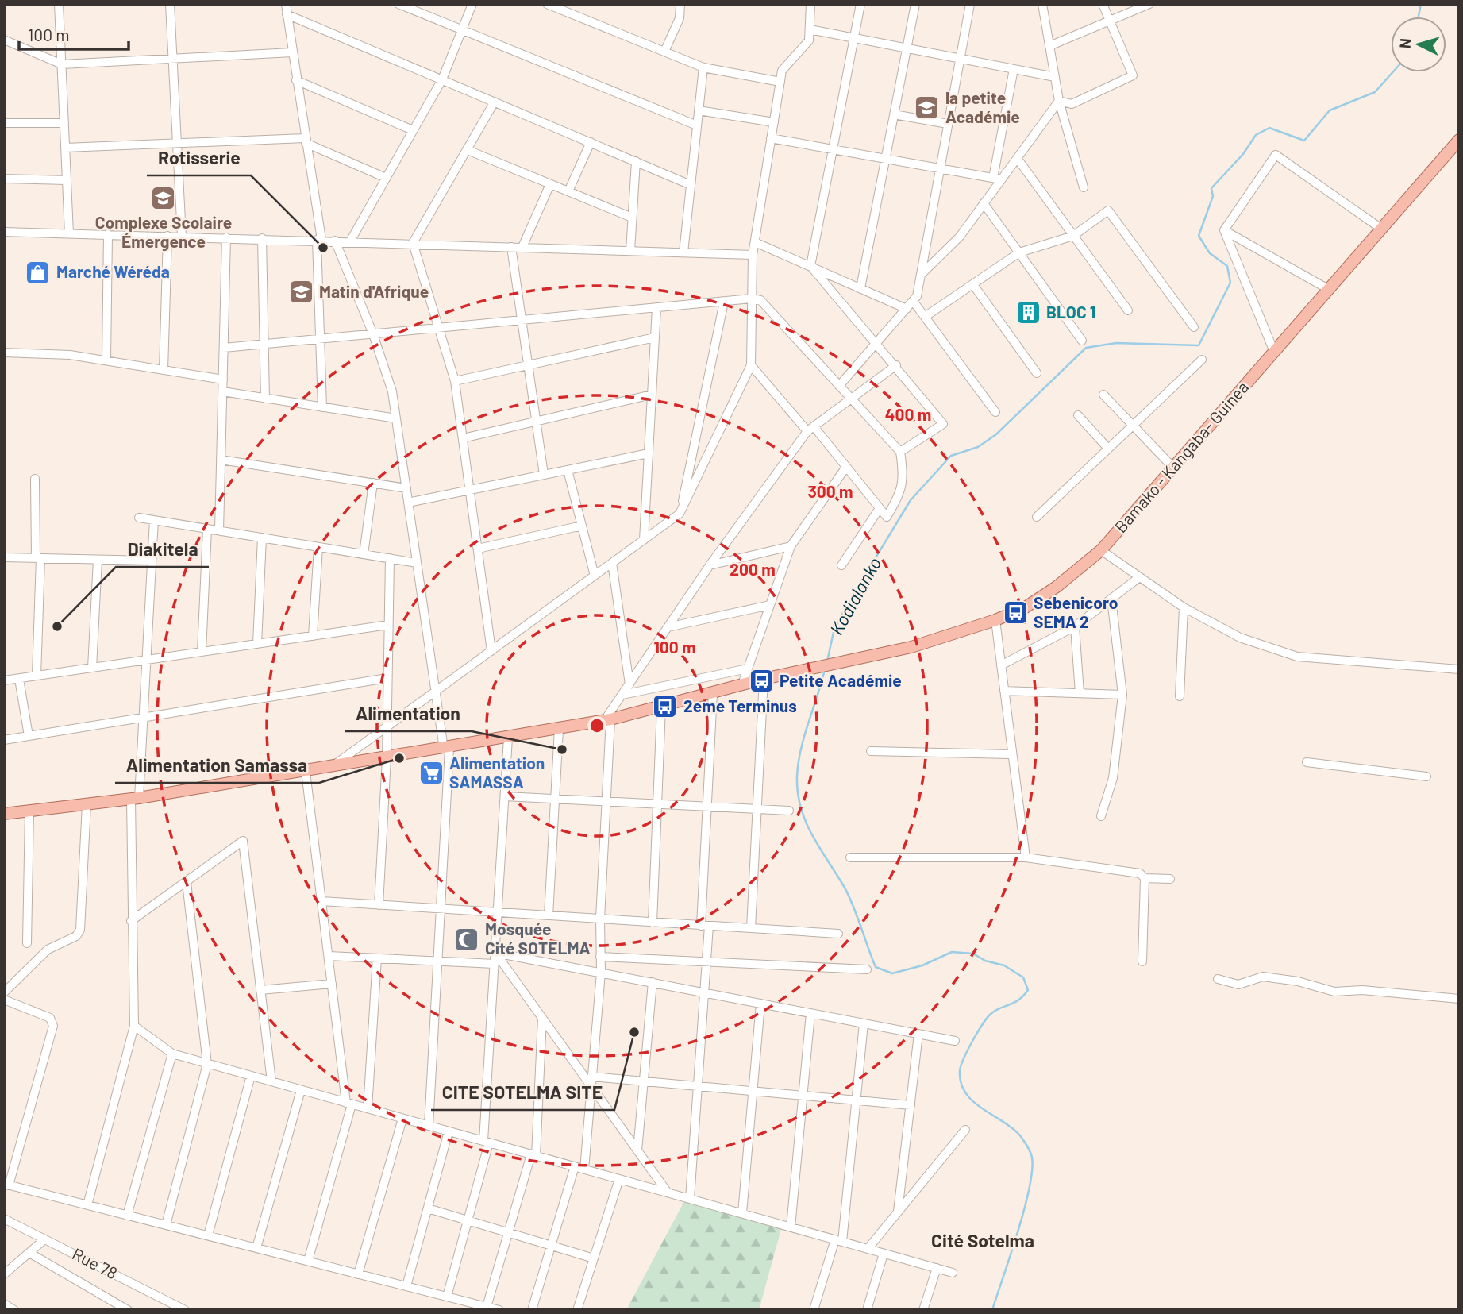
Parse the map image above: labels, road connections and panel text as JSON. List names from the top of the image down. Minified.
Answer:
{"streets":{"main road":["Bamako - Kangaba- Guinea"],"street":["Rue 78"]},"districts":["Cité Sotelma"],"water":["Kodialanko"],"places":{"school or university":["la petite Académie","Complexe Scolaire Émergence","Matin d'Afrique"],"other":["Rotisserie","Diakitela","Alimentation","Alimentation Samassa","CITE SOTELMA SITE"],"shop":["Marché Wéréda"],"building":["BLOC 1"],"bus stop":["Sebenicoro SEMA 2","Petite Académie","2eme Terminus"],"supermarket":["Alimentation SAMASSA"],"mosque":["Mosquée Cité SOTELMA"]},"scale_bar":"100 m","north":"left","rings":["400 m","300 m","200 m","100 m"]}
